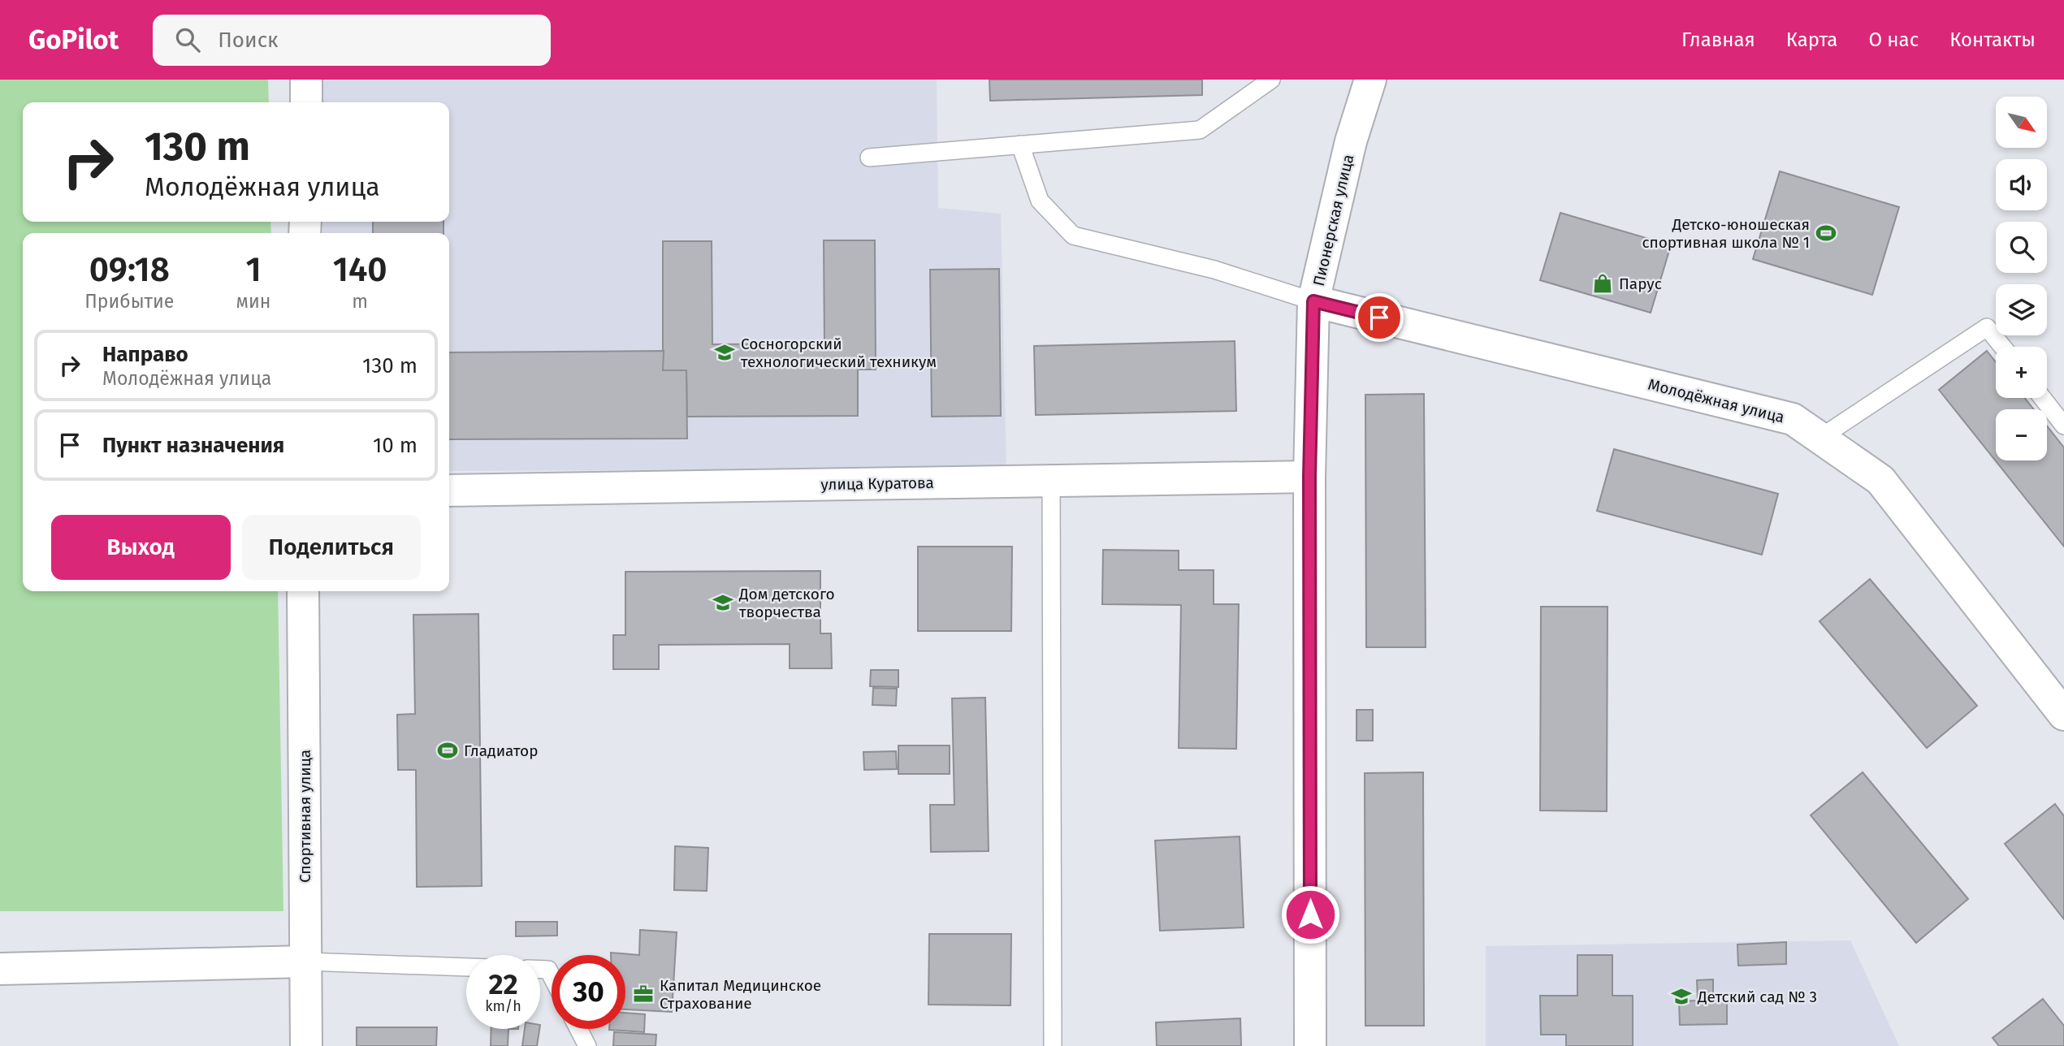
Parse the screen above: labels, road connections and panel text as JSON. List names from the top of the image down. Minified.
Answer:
{"streets":{"street":["Пионерская улица","Молодёжная улица","улица Куратова","Спортивная улица"]},"crossings":[["Пионерская улица","Молодёжная улица"],["Пионерская улица","улица Куратова"]],"places":{"sports":["Детско-юношеская спортивная школа № 1","Гладиатор"],"shop":["Парус"],"school or university":["Сосногорский технологический техникум","Дом детского творчества","Детский сад № 3"],"office":["Капитал Медицинское Страхование"]},"north":"bottom right","page":{"header":"GoPilot","search":"Поиск","nav":["Главная","Карта","О нас","Контакты"],"map_buttons":["+","−"],"turn":["130 m","Молодёжная улица"],"eta":["09:18","Прибытие","1","мин","140","m"],"list":[{"name":"Направо","note":"Молодёжная улица","value":"130 m"},{"name":"Пункт назначения","value":"10 m"}],"buttons":["Выход","Поделиться"],"speed":"22 km/h","limit":"30"}}
